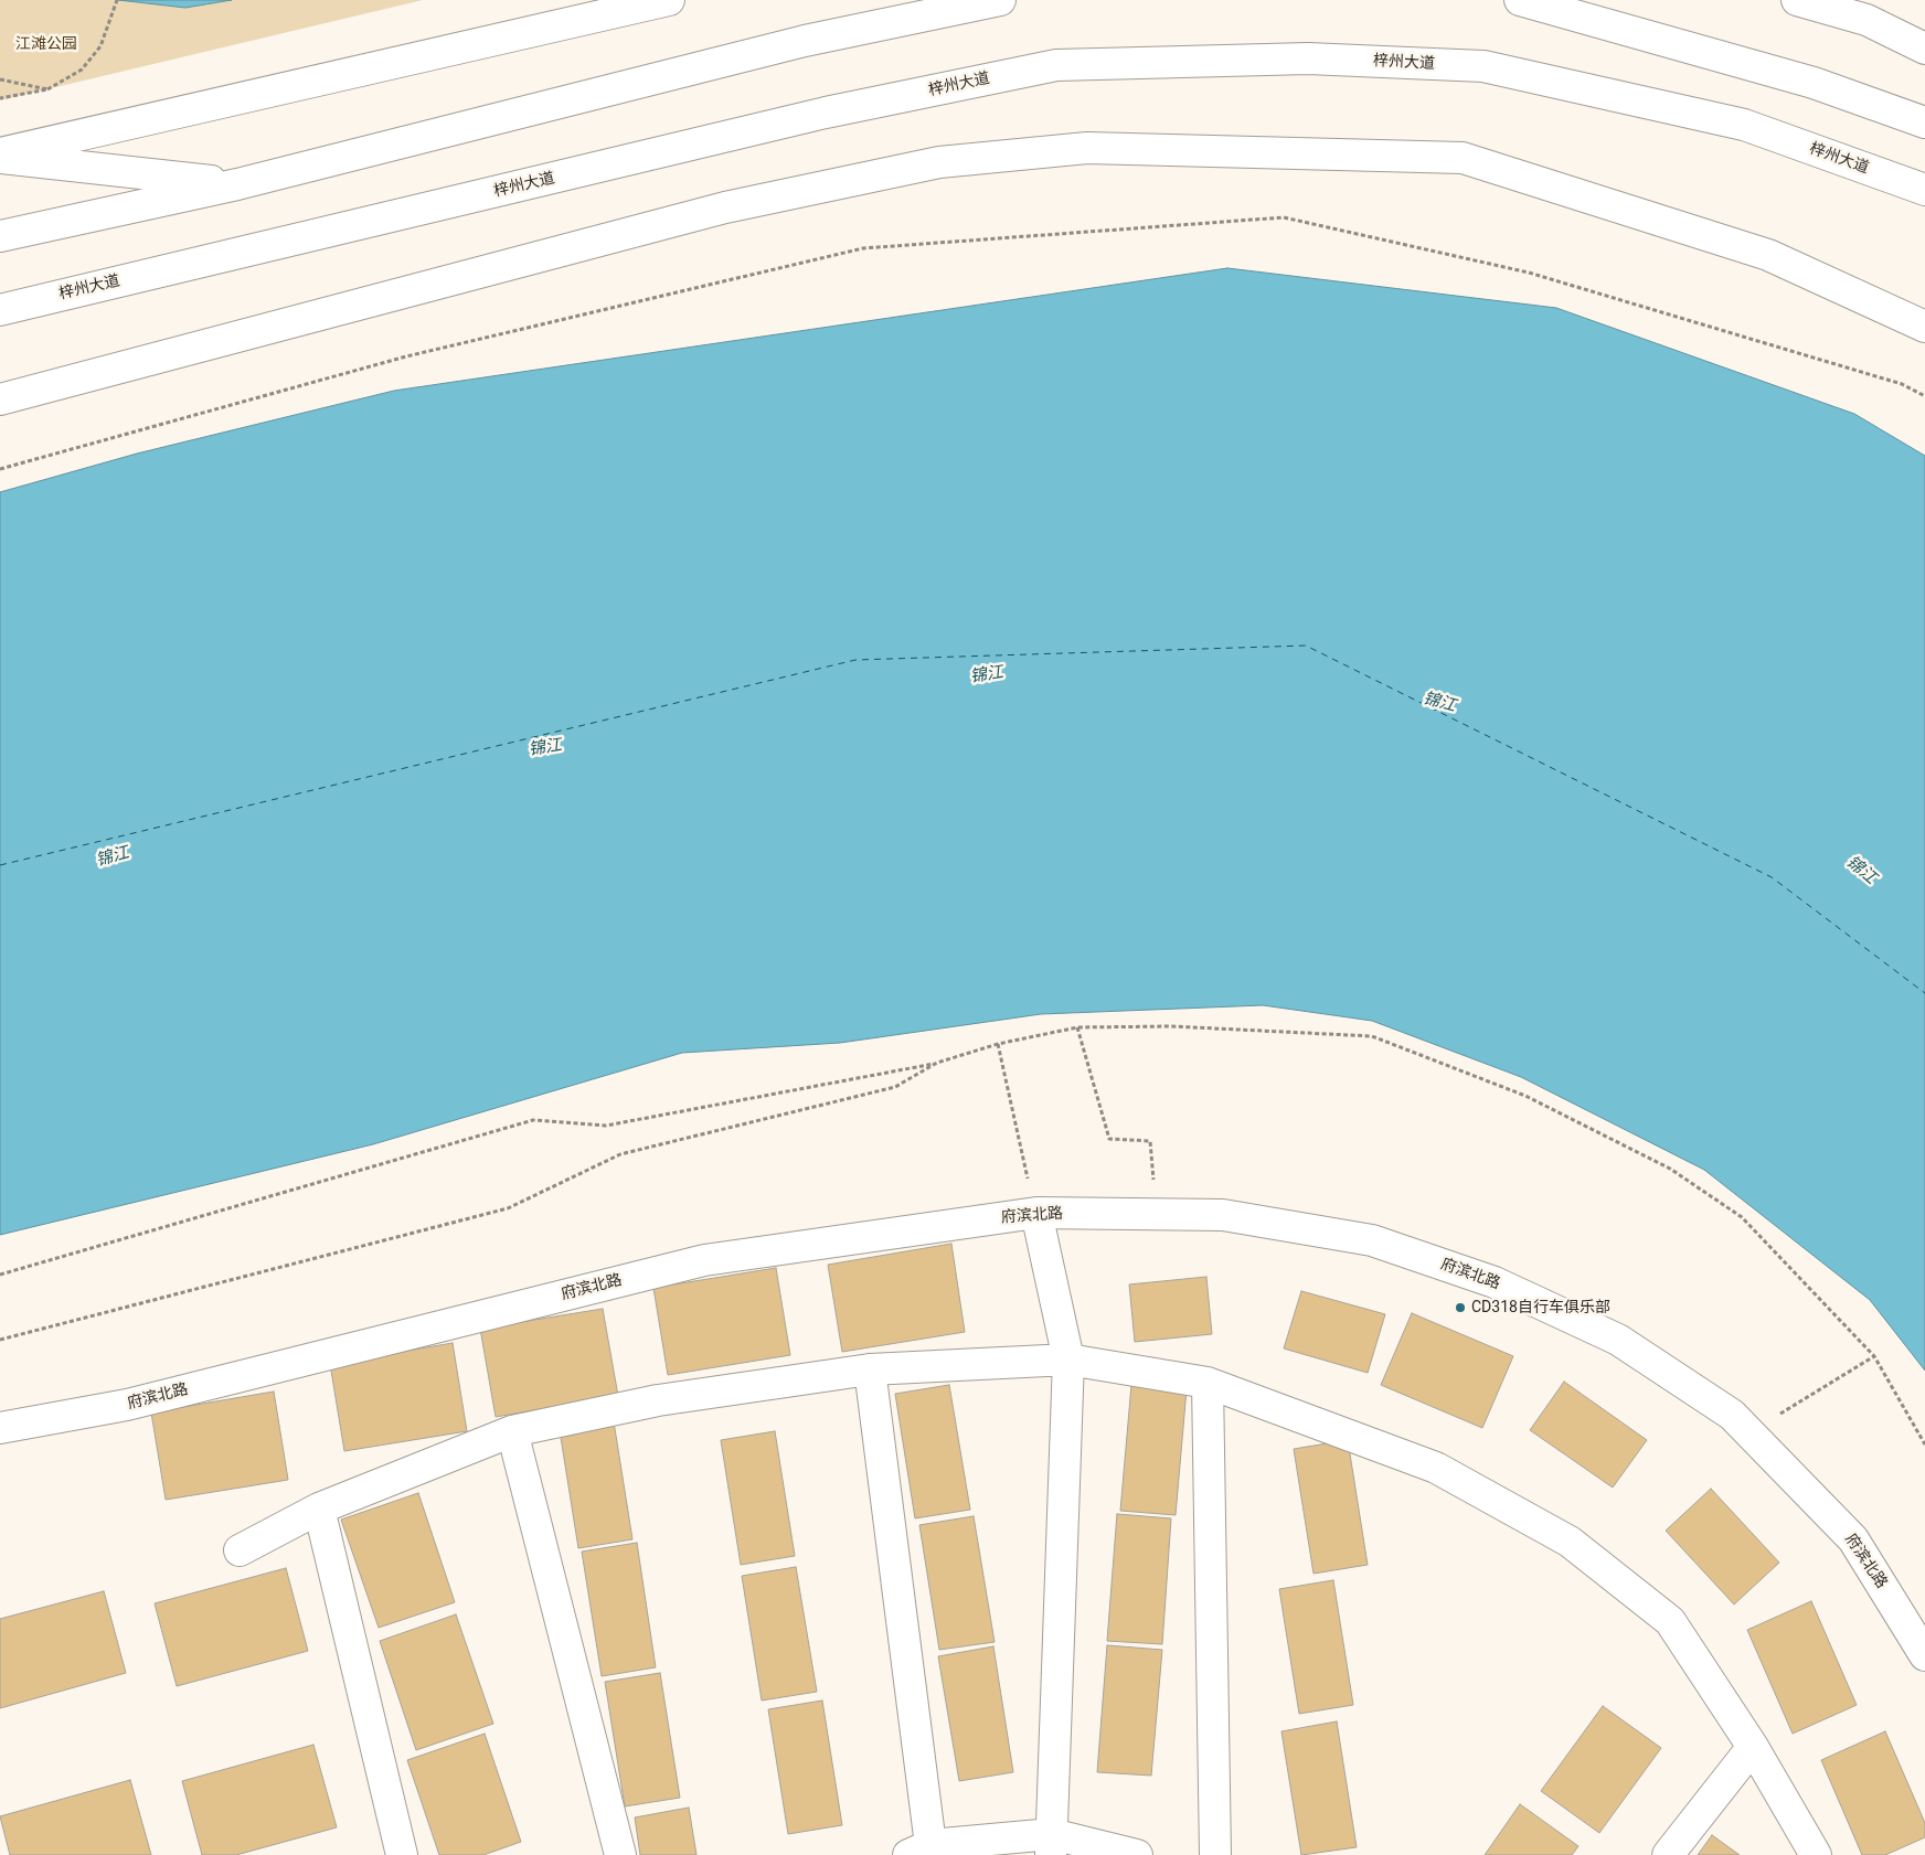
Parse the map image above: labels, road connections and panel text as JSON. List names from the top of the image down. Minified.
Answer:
{"streets":{"main road":["梓州大道","府滨北路"]},"water":["锦江"],"parks":["江滩公园"],"places":["CD318自行车俱乐部"]}
